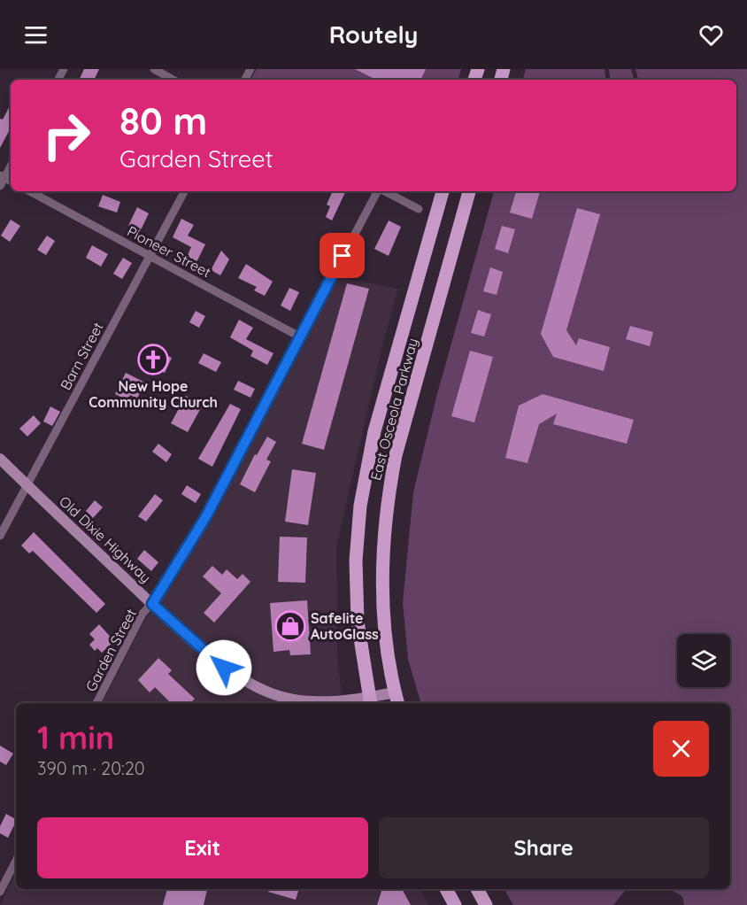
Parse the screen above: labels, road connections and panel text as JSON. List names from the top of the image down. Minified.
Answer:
{"streets":{"main road":["East Osceola Parkway"],"street":["Pioneer Street","Barn Street","Old Dixie Highway","Garden Street"]},"crossings":[["Pioneer Street","Barn Street"],["Pioneer Street","Garden Street"],["Barn Street","Old Dixie Highway"],["East Osceola Parkway","Old Dixie Highway"],["Old Dixie Highway","Garden Street"]],"places":{"church":["New Hope Community Church"],"shop":["Safelite AutoGlass"]},"page":{"header":"Routely","turn":["80 m","Garden Street"],"heading":["1 min","390 m · 20:20"],"buttons":["Exit","Share"]}}
